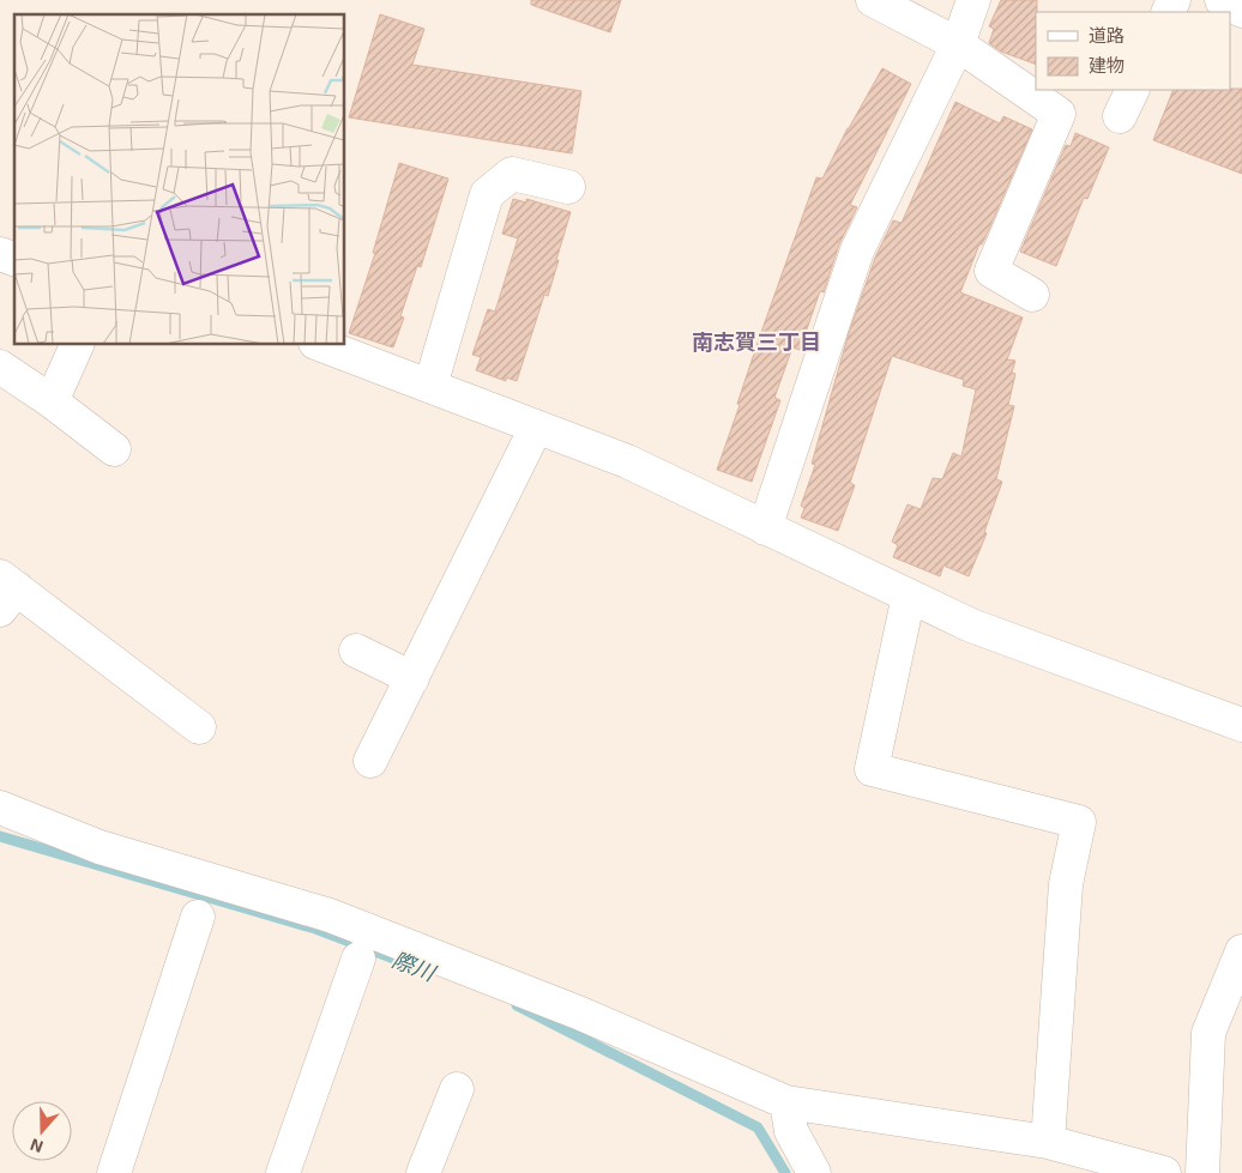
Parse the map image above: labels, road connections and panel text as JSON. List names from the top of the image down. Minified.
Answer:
{"districts":["南志賀三丁目"],"water":["際川"],"legend":["道路","建物"],"north":"bottom"}
